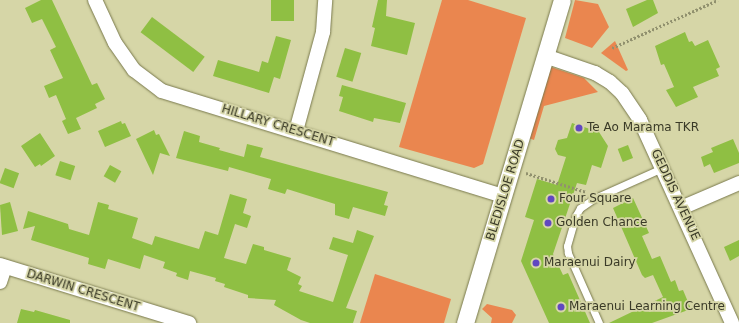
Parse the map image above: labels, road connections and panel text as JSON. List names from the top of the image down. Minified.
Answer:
{"streets":{"street":["HILLARY CRESCENT","BLEDISLOE ROAD","GEDDIS AVENUE","DARWIN CRESCENT"]},"crossings":[["HILLARY CRESCENT","BLEDISLOE ROAD"],["BLEDISLOE ROAD","GEDDIS AVENUE"]],"places":["Te Ao Marama TKR","Four Square","Golden Chance","Maraenui Dairy","Maraenui Learning Centre"]}
